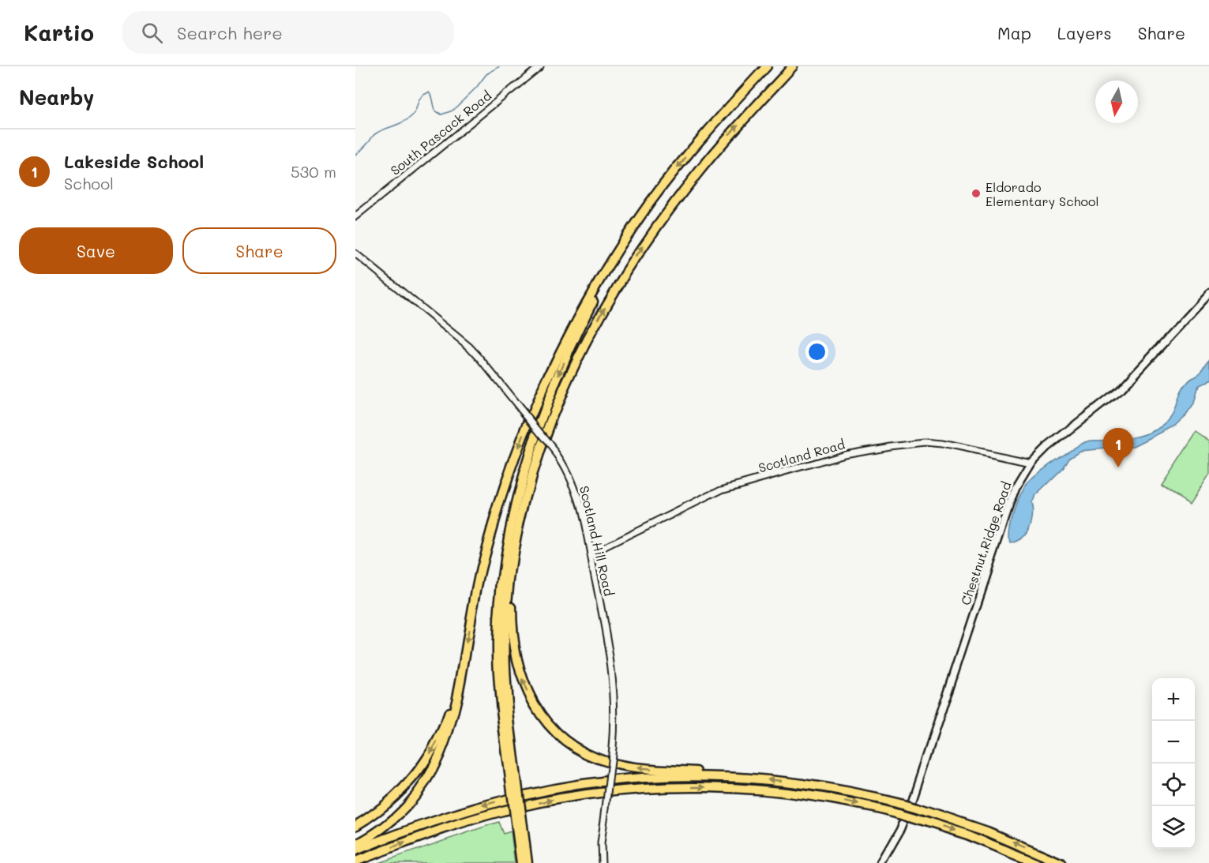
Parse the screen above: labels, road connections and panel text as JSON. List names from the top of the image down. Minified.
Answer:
{"streets":{"main road":["Chestnut Ridge Road"],"street":["South Pascack Road","Scotland Road","Scotland Hill Road"]},"crossings":[["Scotland Road","Scotland Hill Road"],["Scotland Road","Chestnut Ridge Road"]],"places":["Eldorado Elementary School"],"north":"bottom","page":{"header":"Kartio","search":"Search here","nav":["Map","Layers","Share"],"heading":"Nearby","list":[{"mark":"1","name":"Lakeside School","note":"School","value":"530 m"}],"buttons":["Save","Share"],"pins":"1","map_buttons":["+","−"]}}
